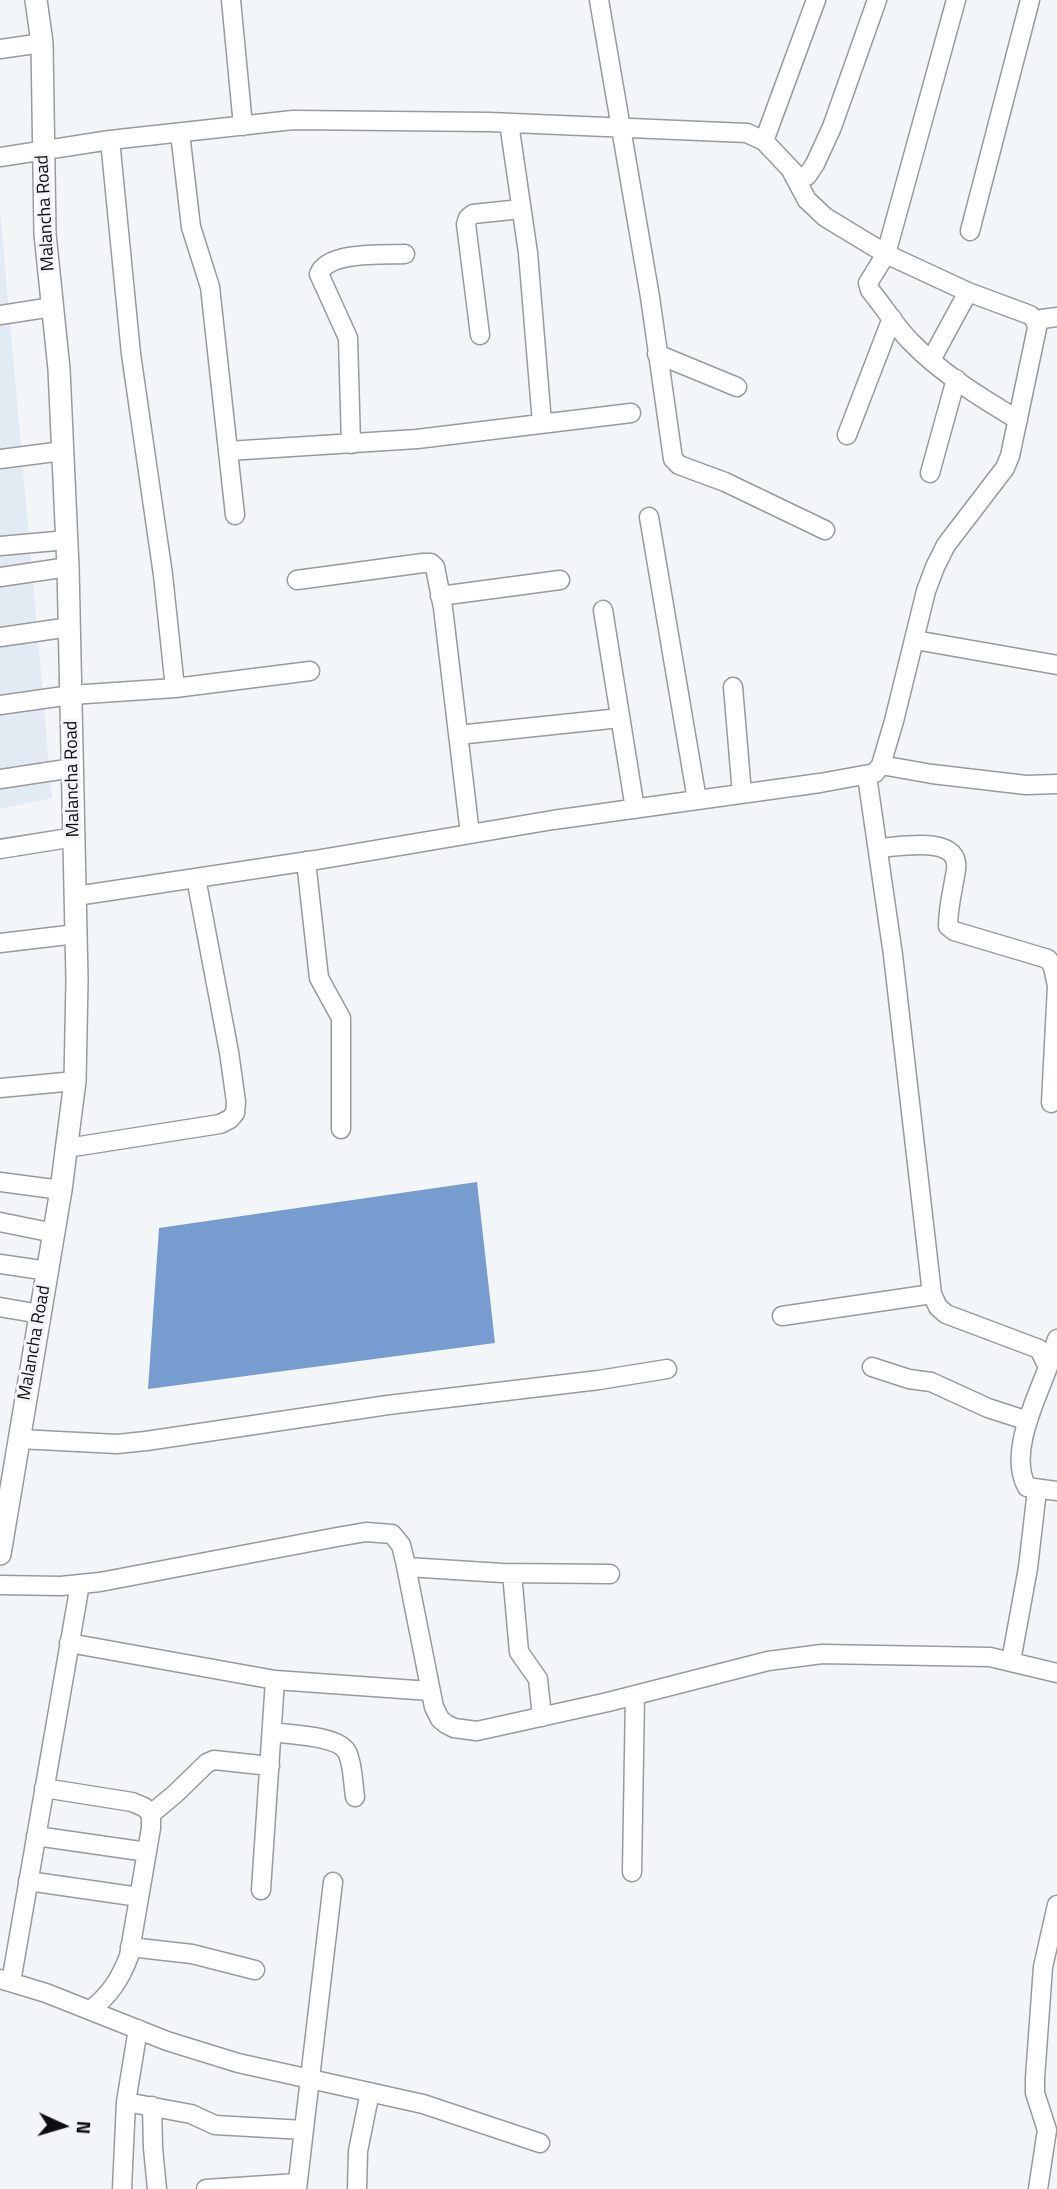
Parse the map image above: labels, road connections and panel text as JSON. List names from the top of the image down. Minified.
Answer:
{"streets":{"main road":["Malancha Road"]},"north":"right"}
